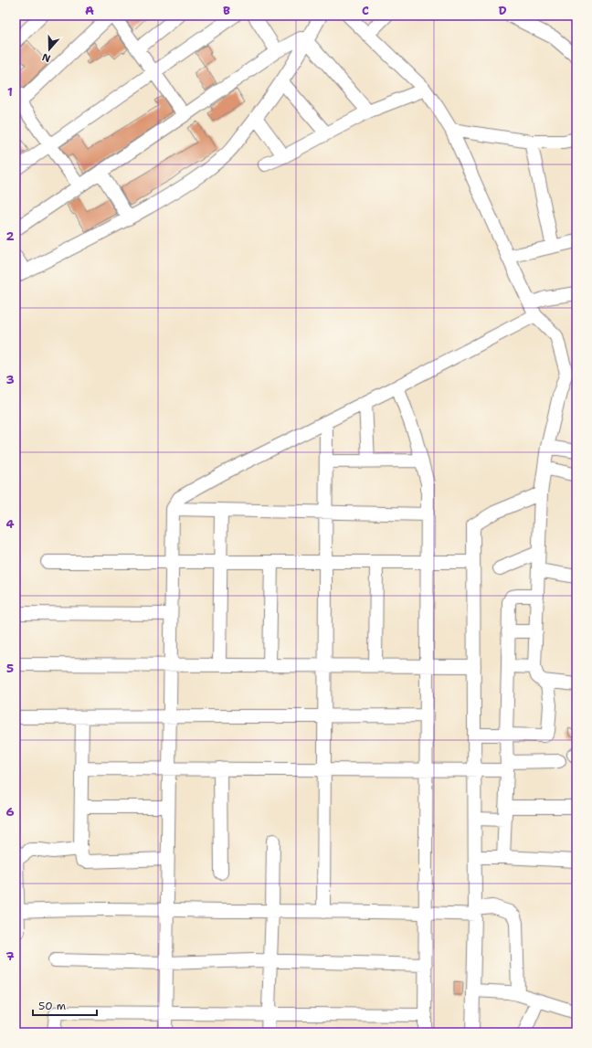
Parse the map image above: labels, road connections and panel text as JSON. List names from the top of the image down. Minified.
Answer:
{"scale_bar":"50 m","north":"bottom","grid":{"columns":["A","B","C","D"],"rows":["1","2","3","4","5","6","7"]}}
